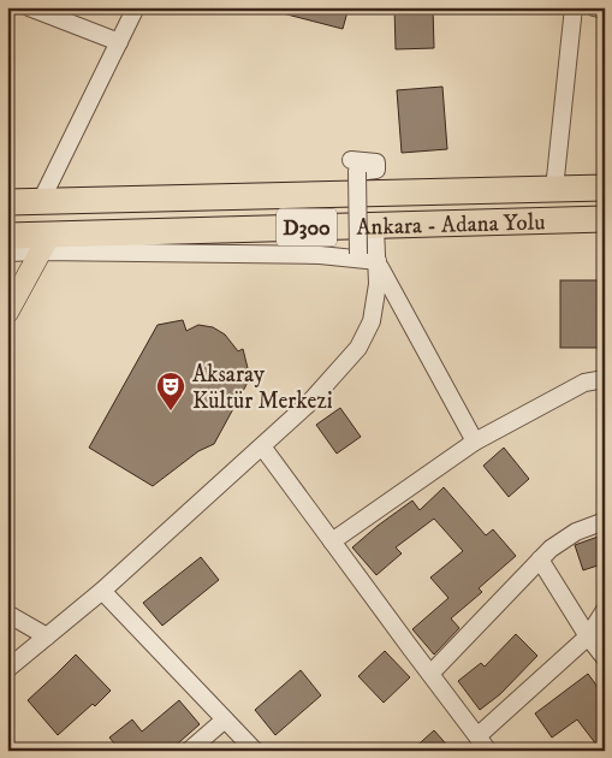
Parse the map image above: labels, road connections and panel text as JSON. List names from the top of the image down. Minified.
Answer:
{"streets":{"highway":["Ankara - Adana Yolu","D300"]},"places":{"theatre":["Aksaray Kültür Merkezi"]}}
